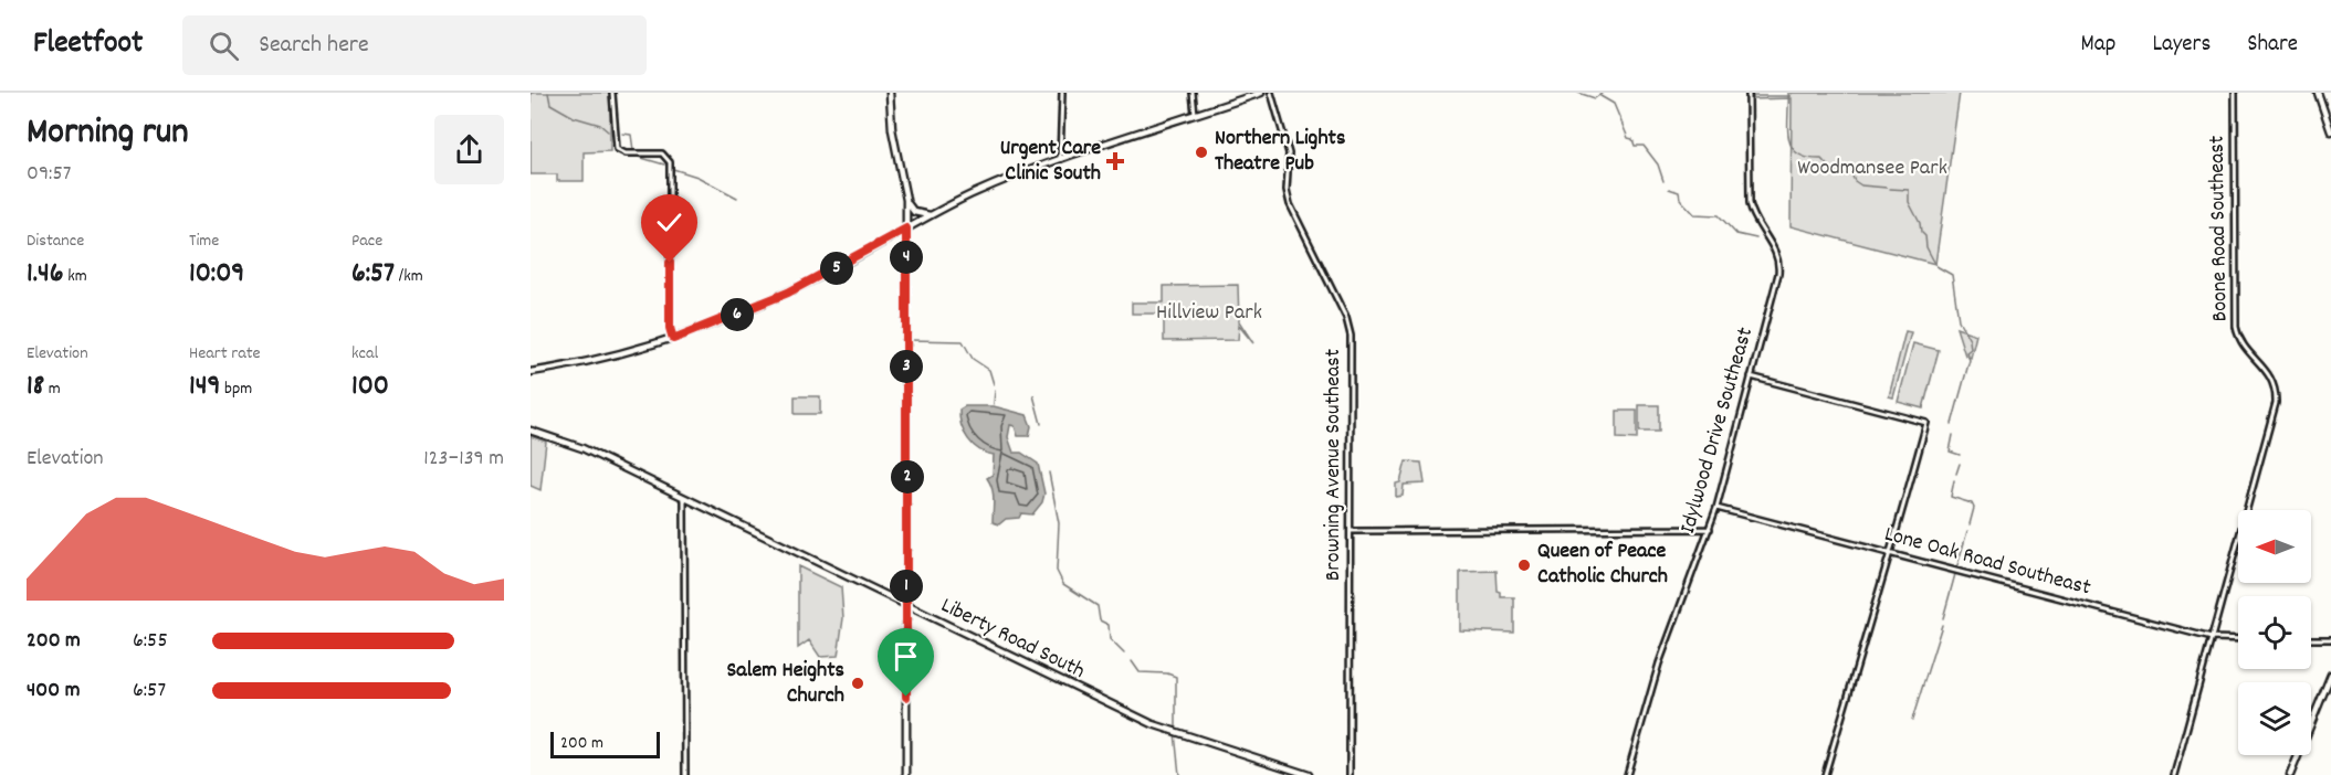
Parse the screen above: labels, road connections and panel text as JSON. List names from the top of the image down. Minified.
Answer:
{"streets":{"main road":["Liberty Road South"],"street":["Boone Road Southeast","Idylwood Drive Southeast","Browning Avenue Southeast","Lone Oak Road Southeast"]},"crossings":[["Boone Road Southeast","Lone Oak Road Southeast"],["Idylwood Drive Southeast","Lone Oak Road Southeast"]],"parks":["Woodmansee Park","Hillview Park"],"places":{"other":["Northern Lights Theatre Pub","Queen of Peace Catholic Church","Salem Heights Church"],"health":["Urgent Care Clinic South"]},"scale_bar":"200 m","north":"left","page":{"header":"Fleetfoot","search":"Search here","nav":["Map","Layers","Share"],"heading":["Morning run","09:57"],"stats":[["Distance","1.46 km"],["Time","10:09"],["Pace","6:57 /km"],["Elevation","18 m"],["Heart rate","149 bpm"],["kcal","100"]],"pins":["4","5","6","3","2","1"],"chart":["Elevation","123–139 m"],"list":[{"name":"200 m","note":"6:55"},{"name":"400 m","note":"6:57"}],"scale":"200 m"}}
